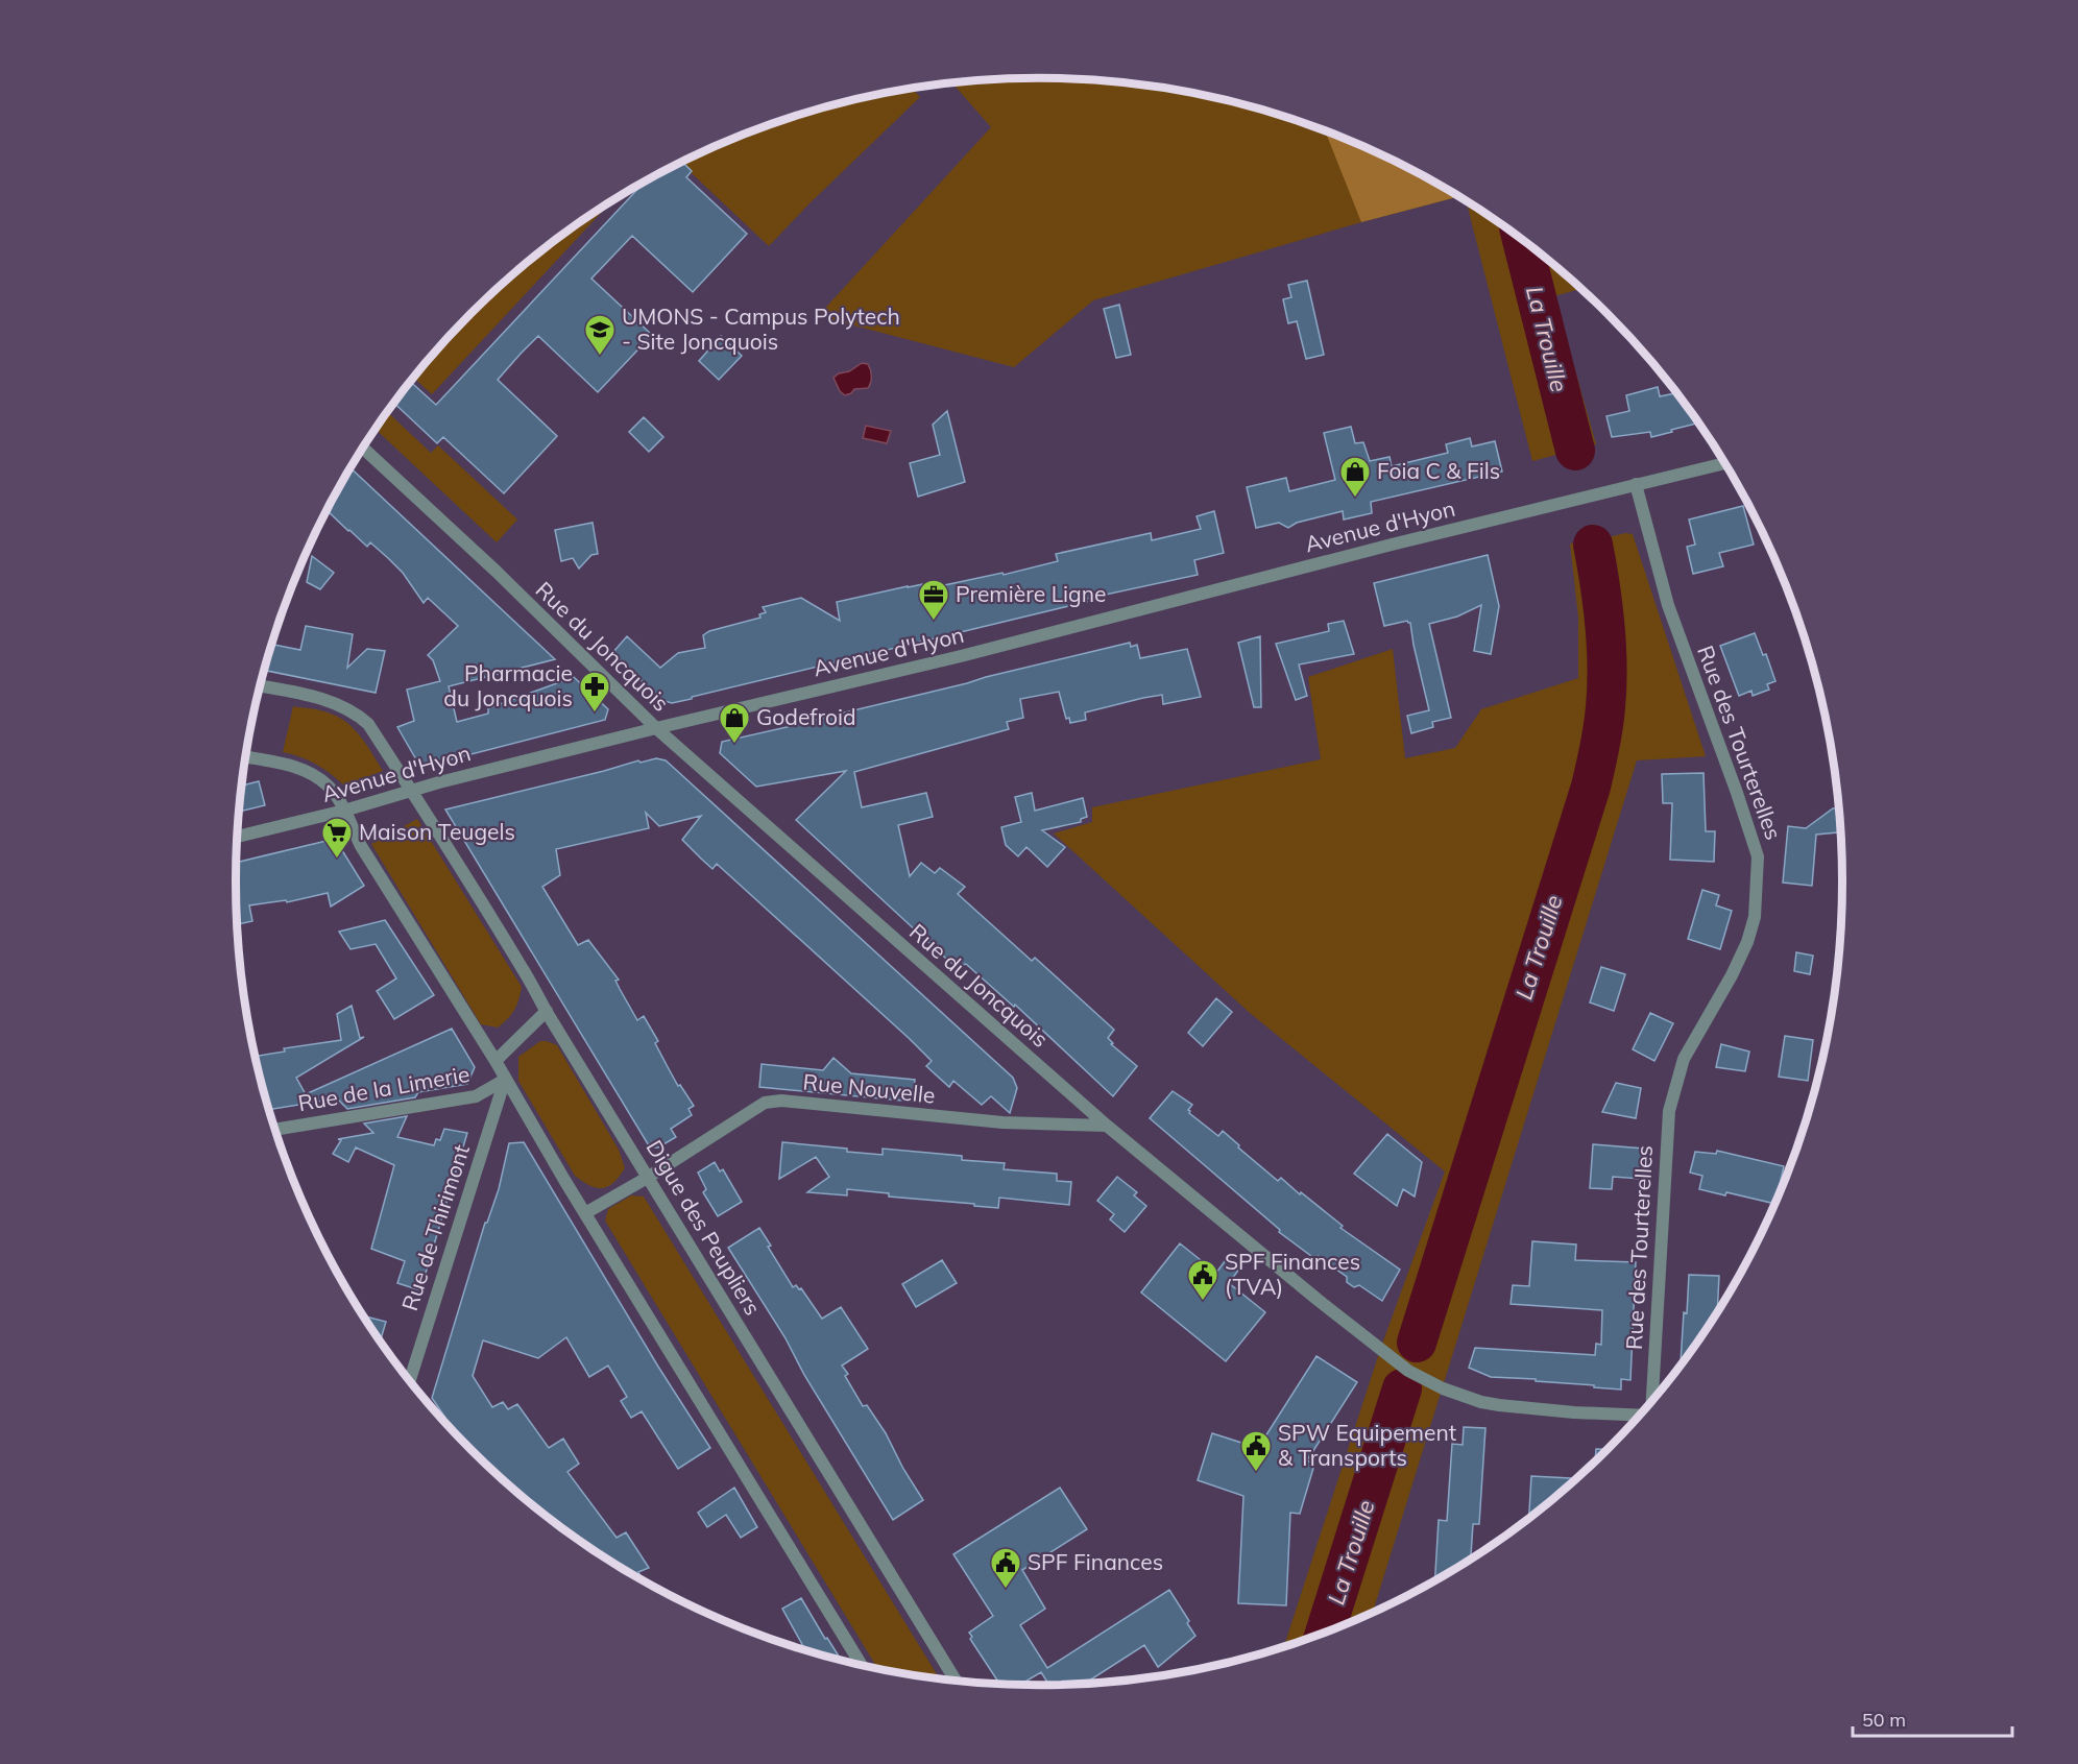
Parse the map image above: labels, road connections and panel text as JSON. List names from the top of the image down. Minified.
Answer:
{"streets":{"street":["Avenue d'Hyon","Rue du Joncquois","Rue des Tourterelles","Rue de la Limerie","Rue Nouvelle","Rue de Thirimont","Digue des Peupliers"]},"crossings":[["Avenue d'Hyon","Rue du Joncquois"],["Avenue d'Hyon","Rue des Tourterelles"],["Avenue d'Hyon","Digue des Peupliers"],["Rue du Joncquois","Rue Nouvelle"],["Rue de la Limerie","Rue de Thirimont"],["Rue Nouvelle","Digue des Peupliers"]],"water":["La Trouille"],"places":{"school or university":["UMONS - Campus Polytech - Site Joncquois"],"shop":["Foia C & Fils","Godefroid"],"office":["Première Ligne"],"pharmacy":["Pharmacie du Joncquois"],"supermarket":["Maison Teugels"],"public building":["SPF Finances (TVA)","SPW Equipement & Transports","SPF Finances"]},"scale_bar":"50 m"}
